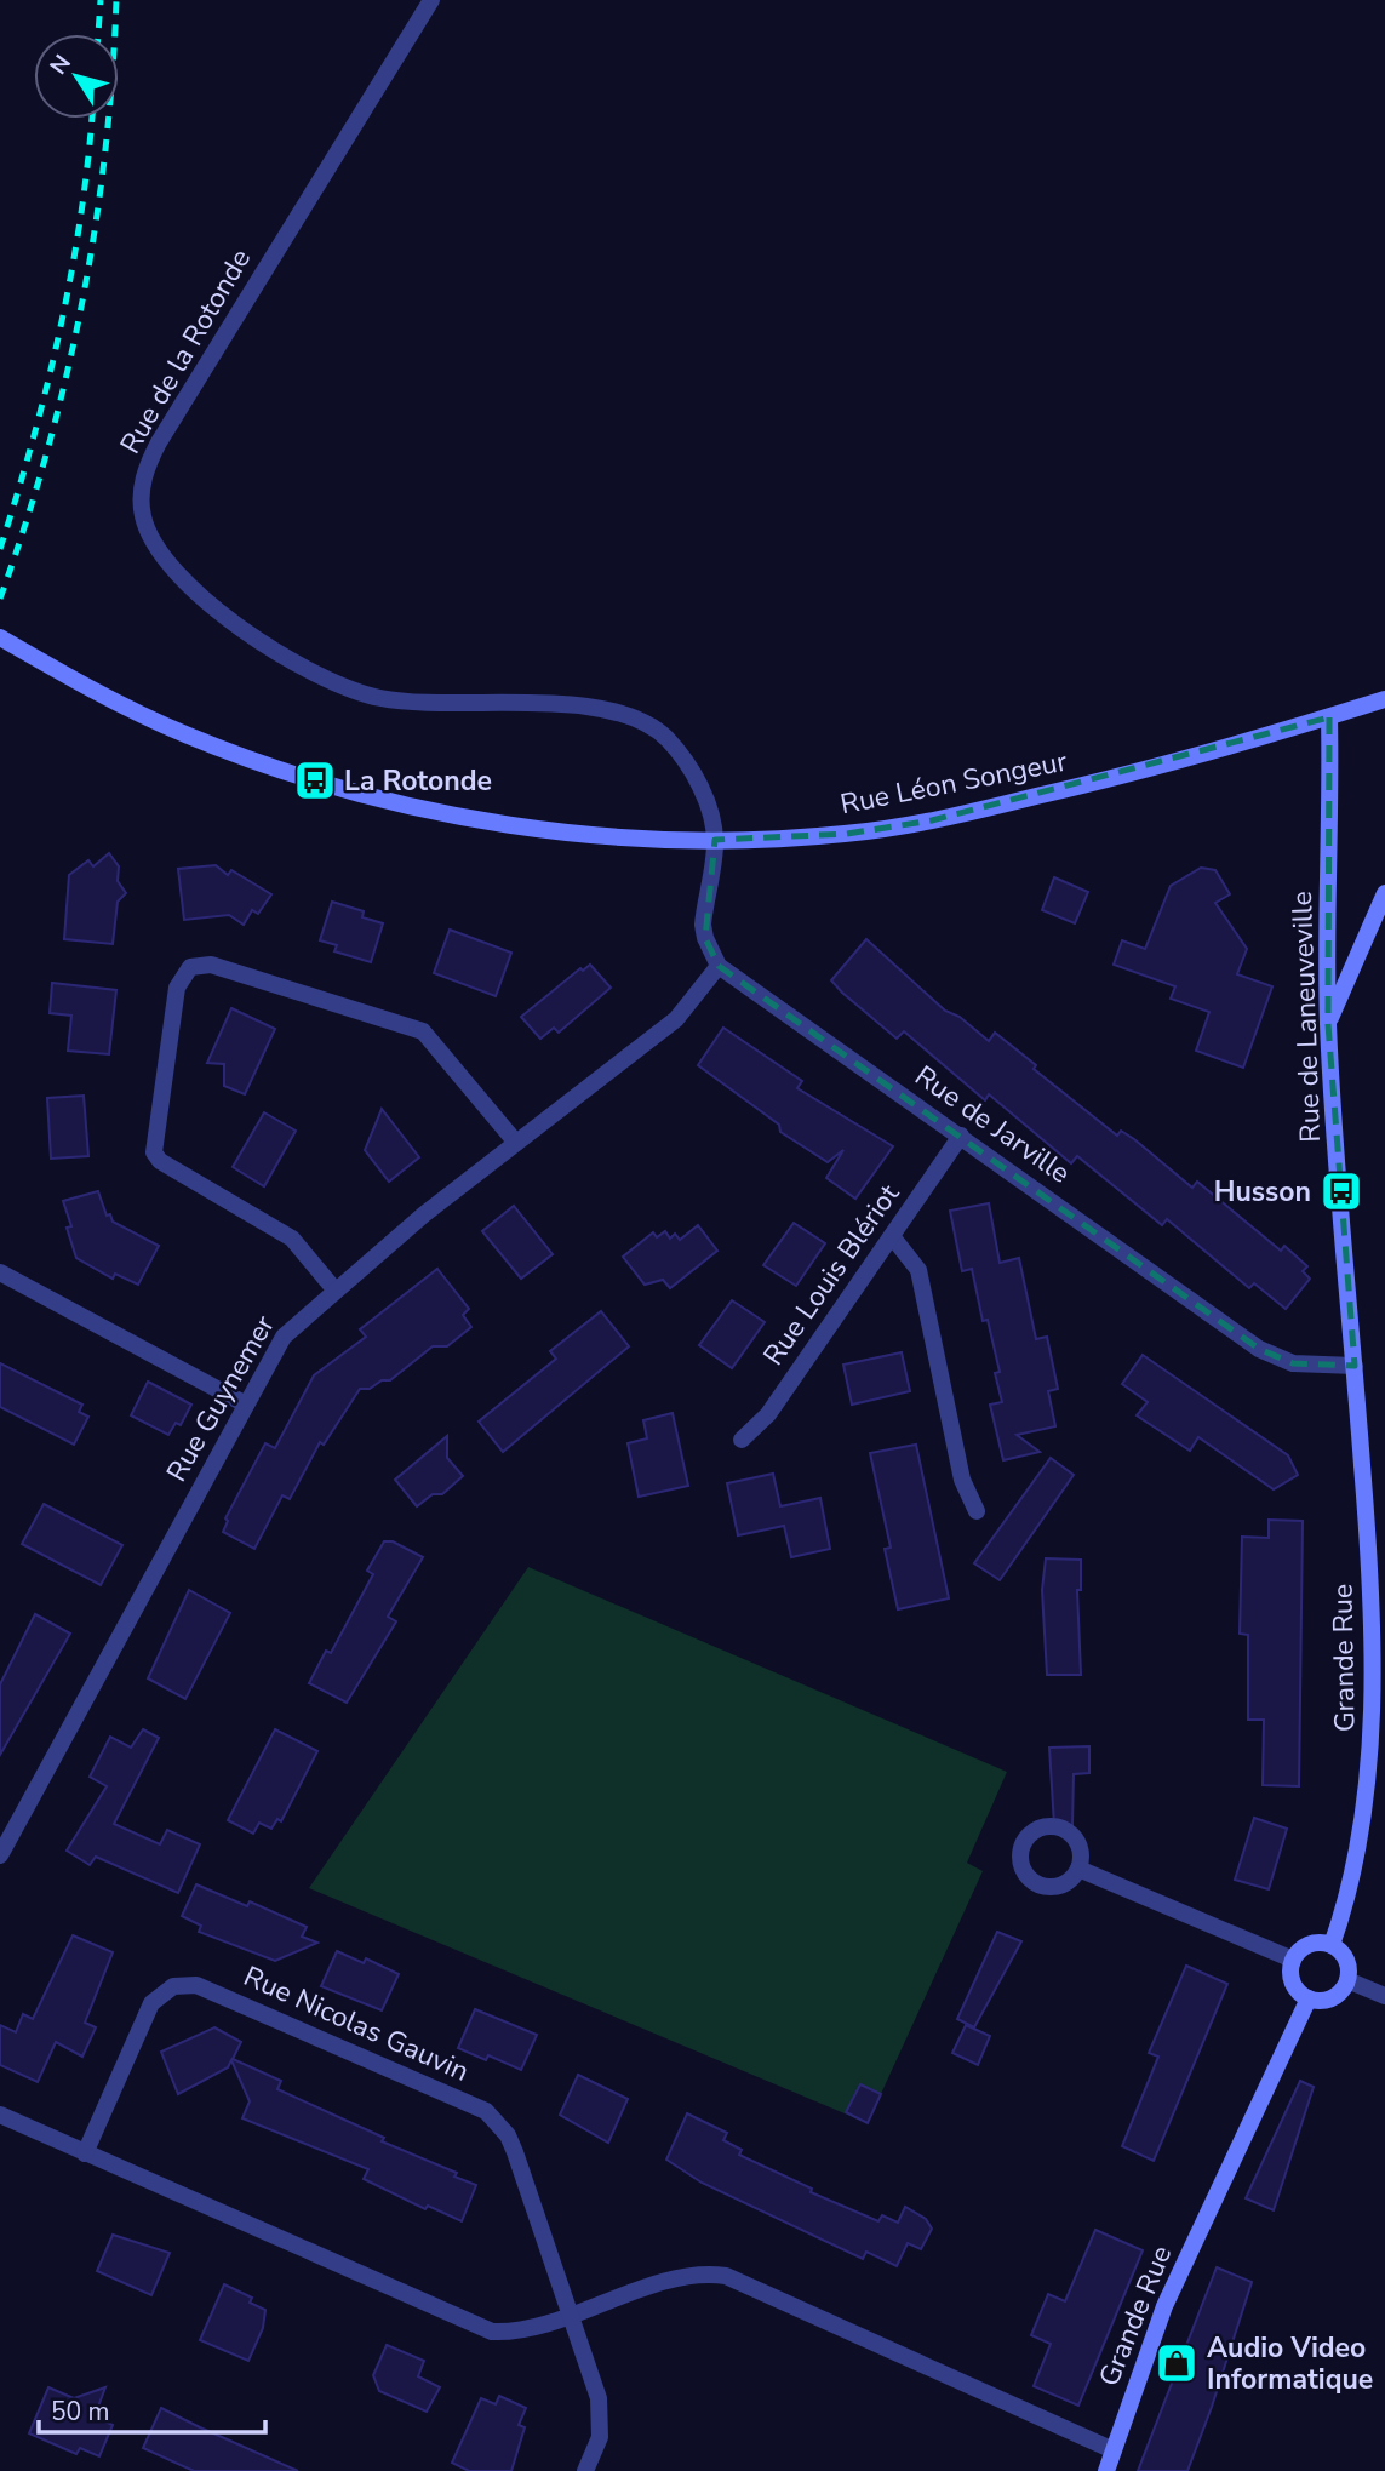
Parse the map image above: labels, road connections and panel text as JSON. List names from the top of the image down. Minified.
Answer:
{"streets":{"street":["Rue de la Rotonde","Rue Léon Songeur","Rue de Laneuveville","Rue de Jarville","Rue Louis Blériot","Rue Guynemer","Grande Rue","Rue Nicolas Gauvin"]},"crossings":[["Rue de la Rotonde","Rue Léon Songeur"],["Rue Léon Songeur","Rue de Laneuveville"],["Rue de Laneuveville","Rue de Jarville"],["Rue de Laneuveville","Grande Rue"],["Rue de Jarville","Rue Louis Blériot"],["Rue de Jarville","Rue Guynemer"],["Rue de Jarville","Grande Rue"]],"places":{"bus stop":["La Rotonde","Husson"],"shop":["Audio Video Informatique"]},"scale_bar":"50 m","north":"top left"}
